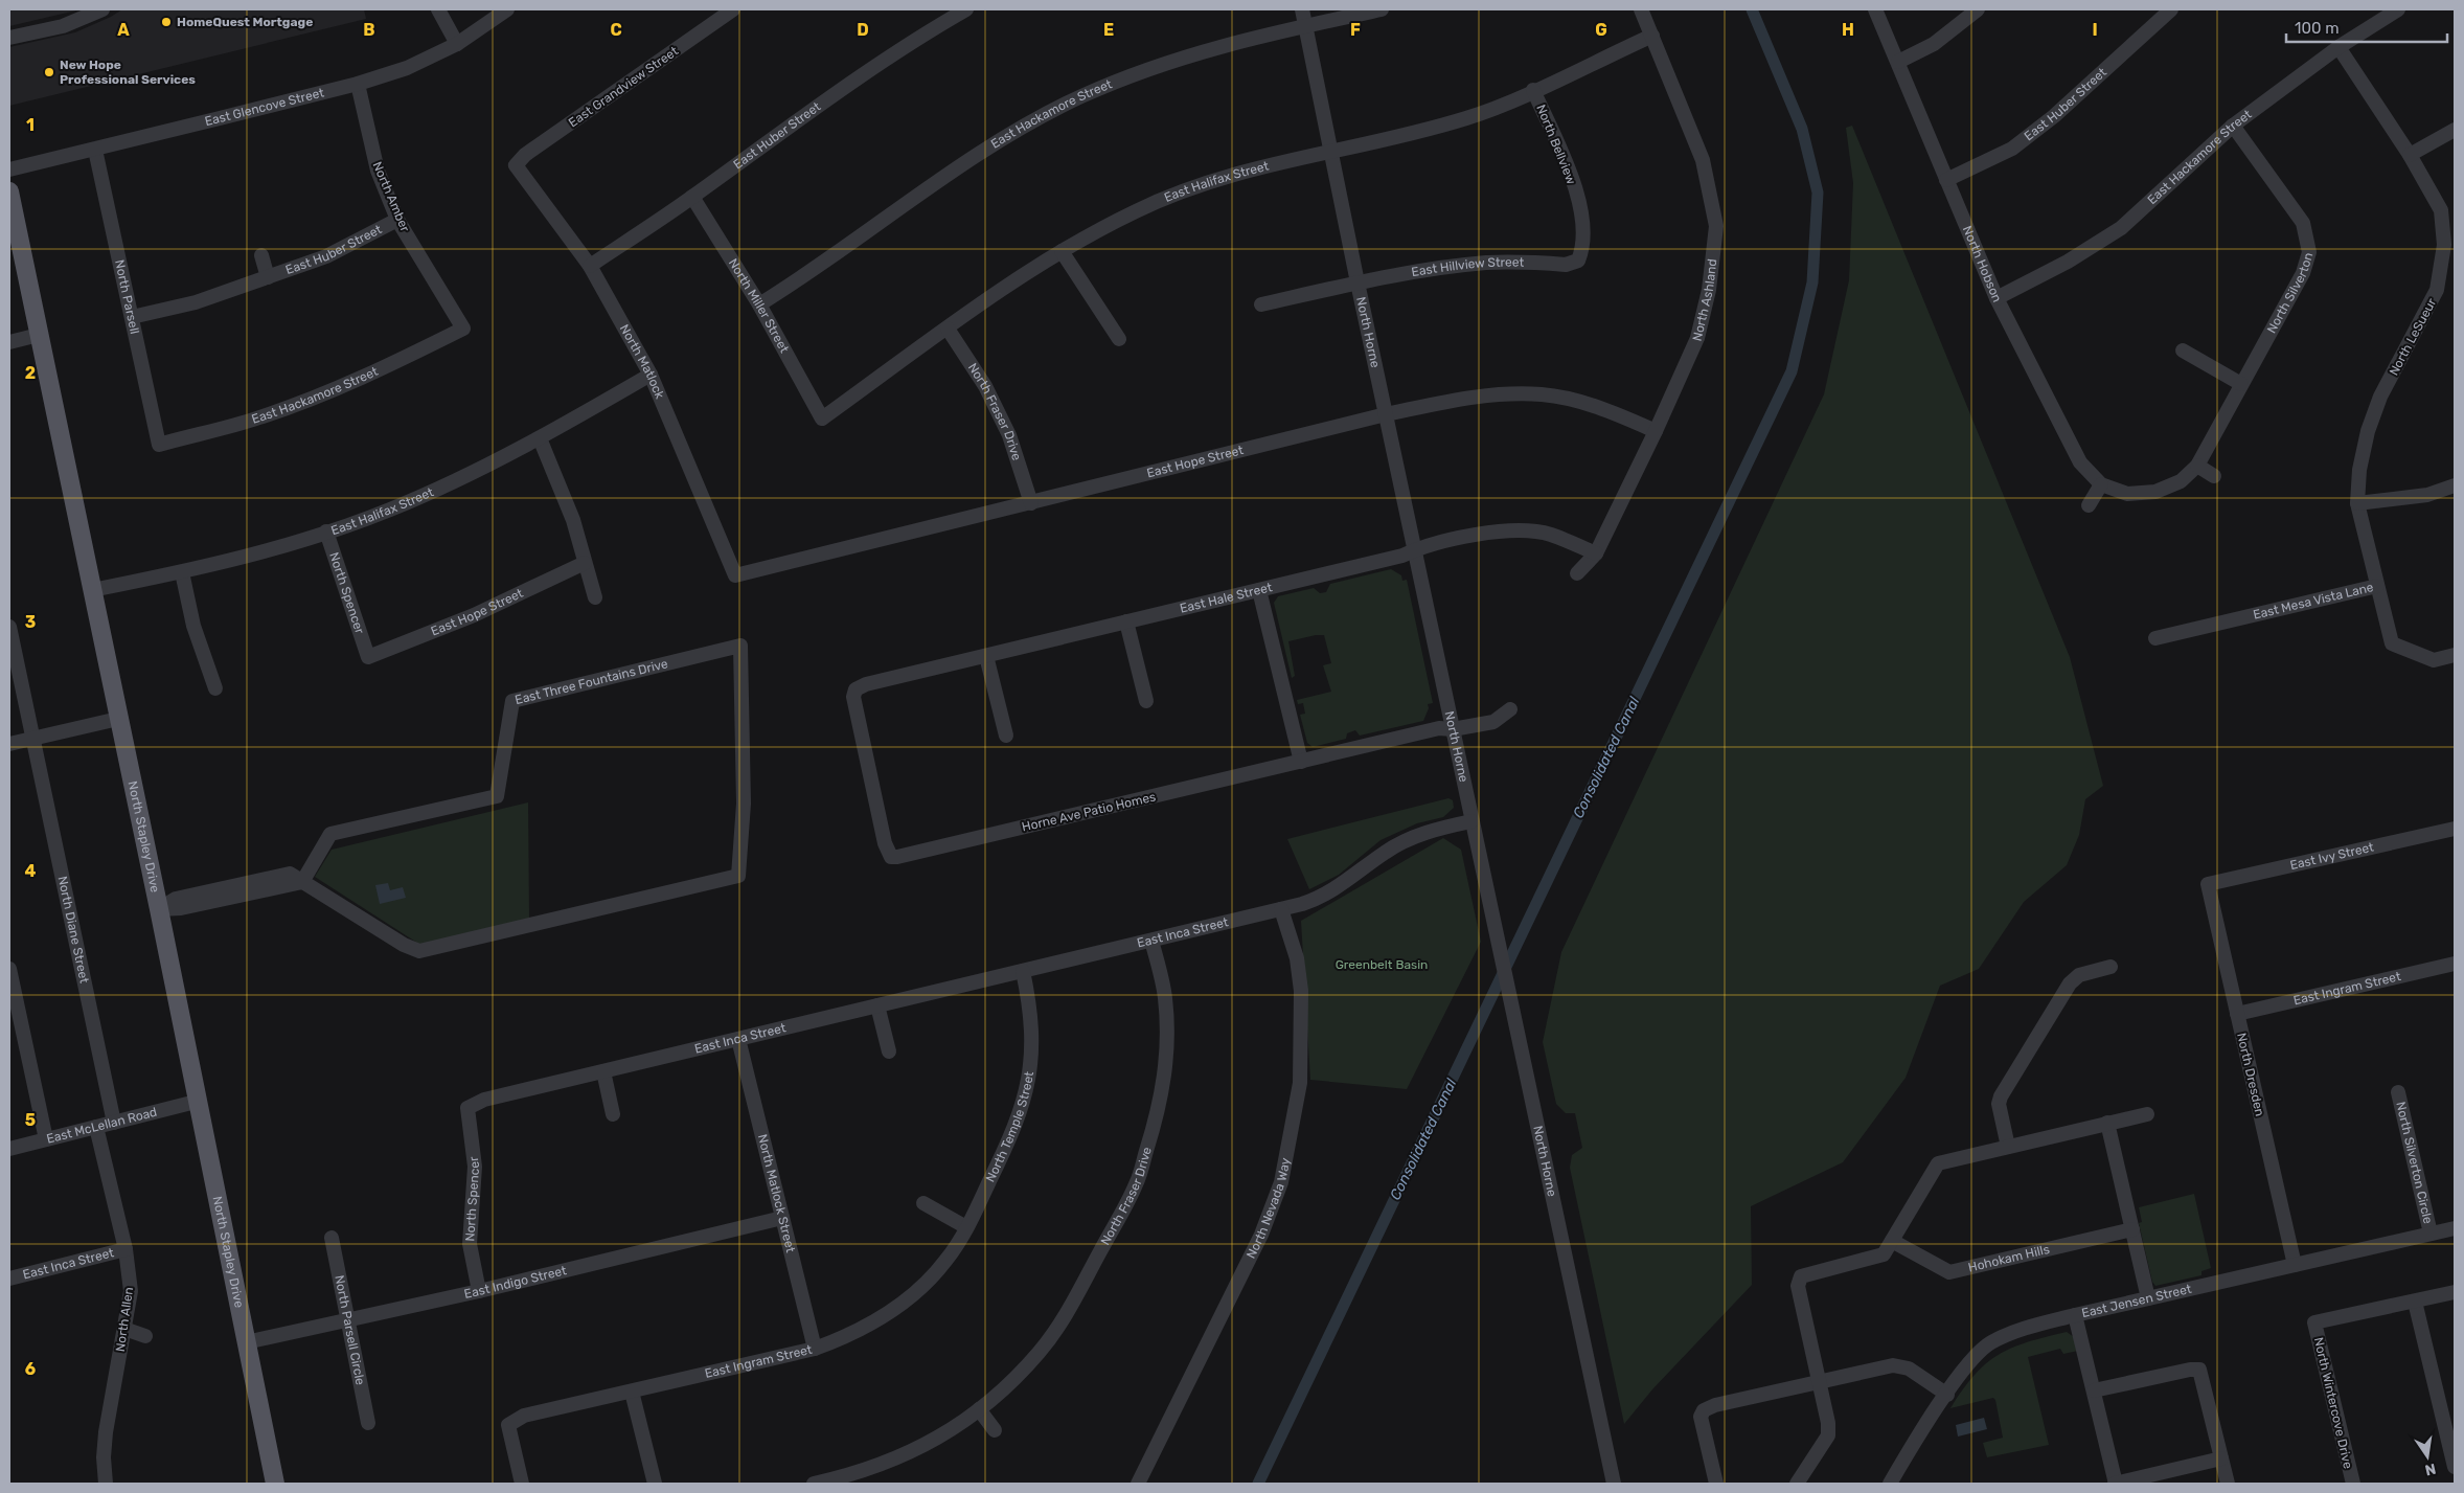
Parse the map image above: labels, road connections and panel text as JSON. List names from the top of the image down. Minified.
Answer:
{"streets":{"main road":["North Stapley Drive"],"street":["East Grandview Street","East Huber Street","East Glencove Street","East Hackamore Street","North Bellview","East Halifax Street","North Amber","North Hobson","East Hillview Street","North Silverton","North Parsell","North Ashland","North Miller Street","North Horne","North LeSueur","North Matlock","North Fraser Drive","East Hope Street","North Spencer","East Hale Street","East Mesa Vista Lane","East Three Fountains Drive","Horne Ave Patio Homes","East Ivy Street","North Diane Street","East Inca Street","East Ingram Street","North Dresden","East McLellan Road","North Temple Street","North Silverton Circle","North Matlock Street","North Nevada Way","Hohokam Hills","East Indigo Street","East Jensen Street","North Allen","North Parsell Circle","North Wintercove Drive"]},"crossings":[["East Grandview Street","North Matlock"],["East Huber Street","North Amber"],["East Huber Street","North Hobson"],["East Huber Street","North Parsell"],["East Huber Street","North Miller Street"],["East Huber Street","North Matlock"],["East Glencove Street","North Amber"],["East Glencove Street","North Parsell"],["East Hackamore Street","North Amber"],["East Hackamore Street","North Hobson"],["East Hackamore Street","North Silverton"],["East Hackamore Street","North Parsell"],["East Hackamore Street","North Miller Street"],["East Hackamore Street","North Horne"],["East Hackamore Street","North LeSueur"],["North Bellview","East Halifax Street"],["North Bellview","East Hillview Street"],["East Halifax Street","North Ashland"],["East Halifax Street","North Miller Street"],["East Halifax Street","North Horne"],["East Halifax Street","North Matlock"],["East Halifax Street","North Fraser Drive"],["East Halifax Street","North Spencer"],["East Halifax Street","North Stapley Drive"],["North Hobson","North Silverton"],["East Hillview Street","North Horne"],["North Ashland","East Hope Street"],["North Ashland","East Hale Street"],["North Horne","East Hope Street"],["North Horne","East Hale Street"],["North Horne","Horne Ave Patio Homes"],["North Horne","East Inca Street"],["North LeSueur","East Mesa Vista Lane"],["North Matlock","East Hope Street"],["North Fraser Drive","East Hope Street"],["North Fraser Drive","East Inca Street"],["East Hope Street","North Spencer"],["North Spencer","East Inca Street"],["North Spencer","East Indigo Street"],["East Hale Street","Horne Ave Patio Homes"],["North Stapley Drive","East McLellan Road"],["North Stapley Drive","East Indigo Street"],["East Ivy Street","North Dresden"],["North Diane Street","East McLellan Road"],["East Inca Street","North Temple Street"],["East Inca Street","North Matlock Street"],["East Inca Street","North Nevada Way"],["East Inca Street","North Allen"],["East Ingram Street","North Dresden"],["East Ingram Street","North Temple Street"],["East Ingram Street","North Matlock Street"],["North Dresden","East Jensen Street"],["East McLellan Road","North Allen"],["North Silverton Circle","East Jensen Street"],["North Matlock Street","East Indigo Street"],["East Indigo Street","North Parsell Circle"]],"water":["Consolidated Canal"],"parks":["Greenbelt Basin"],"places":["HomeQuest Mortgage","New Hope Professional Services"],"scale_bar":"100 m","north":"bottom","grid":{"columns":["A","B","C","D","E","F","G","H","I"],"rows":["1","2","3","4","5","6"]}}
